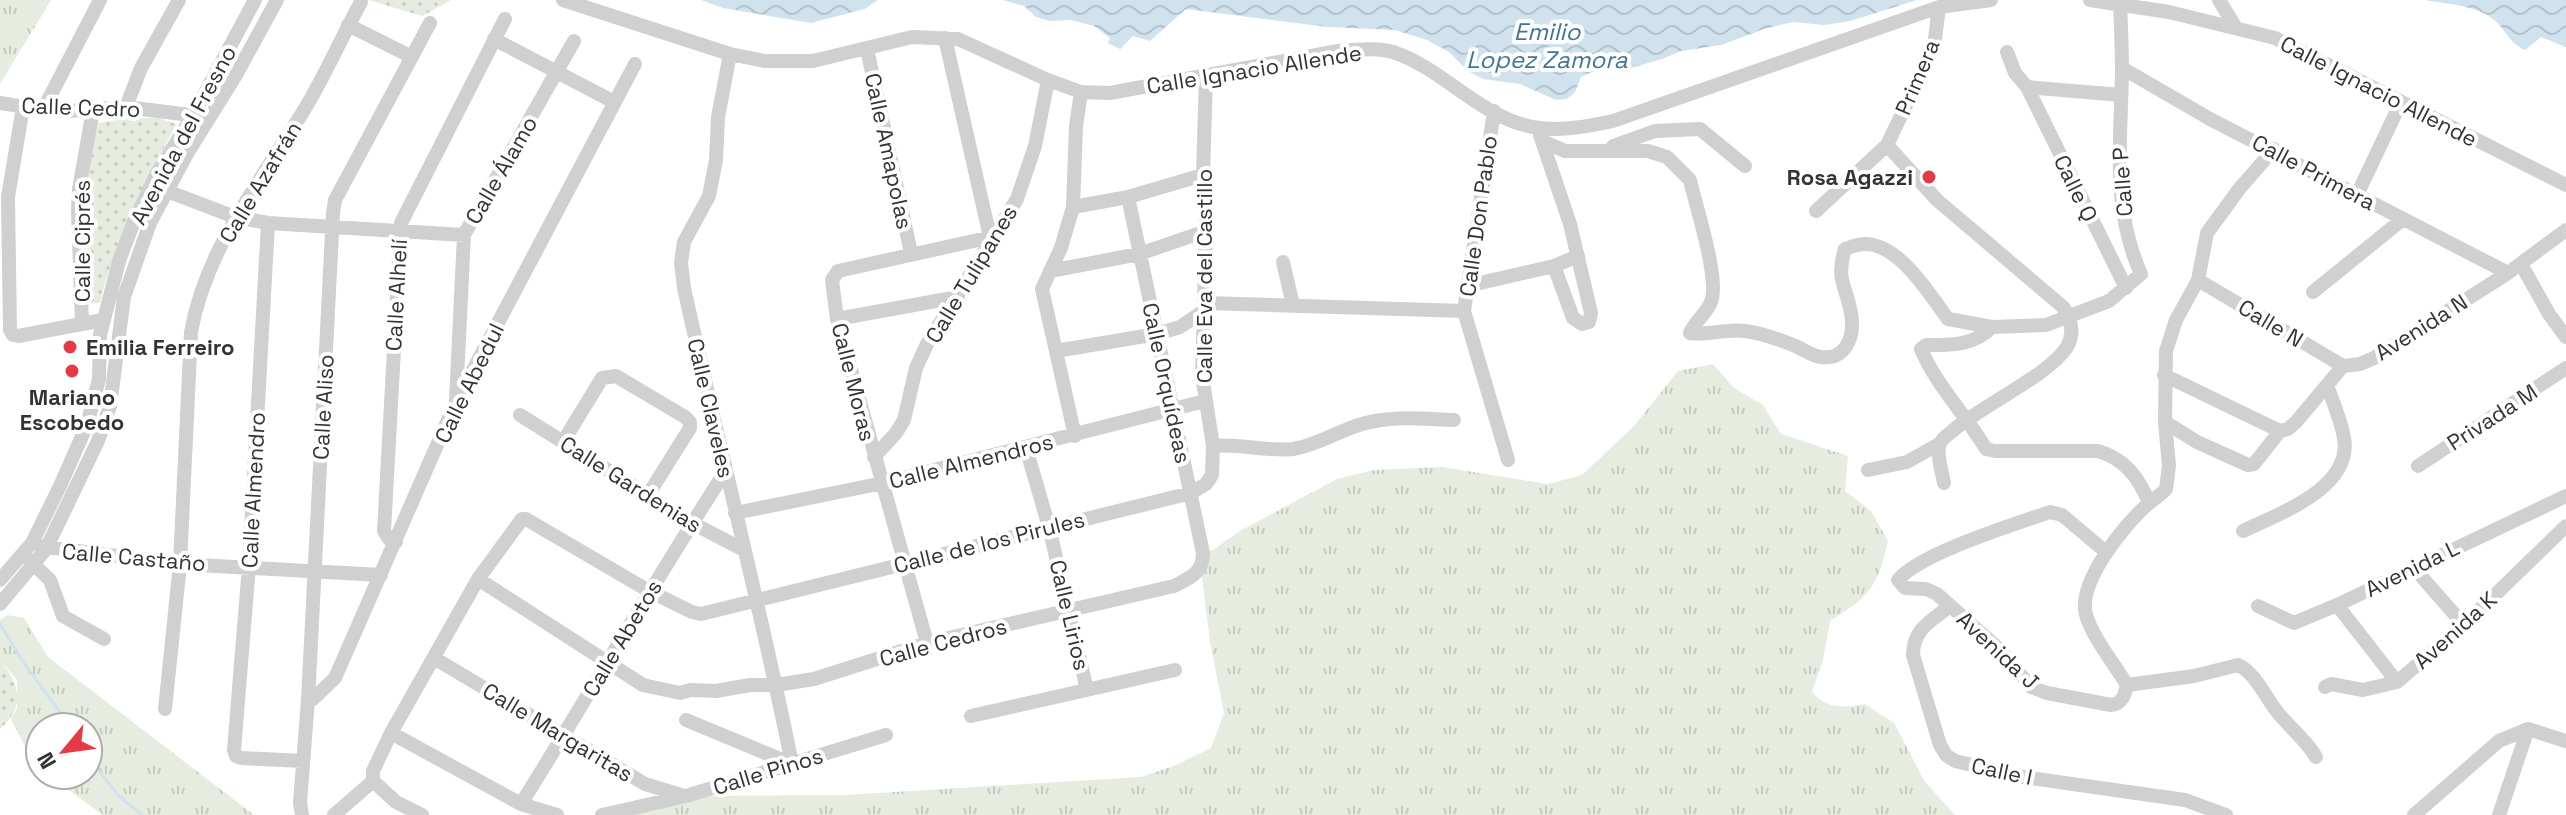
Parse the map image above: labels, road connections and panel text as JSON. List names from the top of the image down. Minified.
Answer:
{"streets":{"street":["Calle Ignacio Allende","Primera","Calle Cedro","Avenida del Fresno","Calle Amapolas","Calle Álamo","Calle Primera","Calle Azafrán","Calle P","Calle Q","Calle Don Pablo","Calle Ciprés","Calle Tulipanes","Calle Eva del Castillo","Calle Alhelí","Calle N","Avenida N","Calle Moras","Calle Abedul","Calle Orquídeas","Calle Aliso","Calle Claveles","Privada M","Calle Almendros","Calle Gardenias","Calle Almendro","Calle de los Pirules","Calle Castaño","Avenida L","Calle Lirios","Avenida K","Calle Abetos","Calle Cedros","Avenida J","Calle Margaritas","Calle Pinos","Calle I"]},"crossings":[["Calle Ignacio Allende","Primera"],["Calle Ignacio Allende","Calle Amapolas"],["Calle Ignacio Allende","Calle P"],["Calle Ignacio Allende","Calle Don Pablo"],["Calle Ignacio Allende","Calle Tulipanes"],["Calle Ignacio Allende","Calle Eva del Castillo"],["Calle Ignacio Allende","Calle Claveles"],["Calle Cedro","Avenida del Fresno"],["Calle Cedro","Calle Ciprés"],["Avenida del Fresno","Calle Castaño"],["Calle Amapolas","Calle Moras"],["Calle Álamo","Calle Abedul"],["Calle Primera","Calle P"],["Calle Primera","Avenida N"],["Calle Azafrán","Calle Castaño"],["Calle P","Calle Q"],["Calle Tulipanes","Calle Moras"],["Calle Eva del Castillo","Calle Almendros"],["Calle Eva del Castillo","Calle de los Pirules"],["Calle Alhelí","Calle Abedul"],["Calle N","Avenida N"],["Calle Moras","Calle Almendros"],["Calle Moras","Calle de los Pirules"],["Calle Moras","Calle Cedros"],["Calle Abedul","Calle Aliso"],["Calle Abedul","Calle Castaño"],["Calle Orquídeas","Calle Almendros"],["Calle Orquídeas","Calle de los Pirules"],["Calle Orquídeas","Calle Cedros"],["Calle Aliso","Calle Almendro"],["Calle Aliso","Calle Castaño"],["Calle Claveles","Calle Almendros"],["Calle Claveles","Calle Gardenias"],["Calle Claveles","Calle de los Pirules"],["Calle Claveles","Calle Abetos"],["Calle Claveles","Calle Cedros"],["Calle Claveles","Calle Pinos"],["Calle Almendros","Calle Lirios"],["Calle Gardenias","Calle Abetos"],["Calle Almendro","Calle Castaño"],["Calle de los Pirules","Calle Lirios"],["Calle de los Pirules","Calle Abetos"],["Calle de los Pirules","Calle Cedros"],["Calle Lirios","Calle Cedros"],["Calle Abetos","Calle Cedros"],["Calle Abetos","Calle Margaritas"],["Avenida J","Calle I"],["Calle Margaritas","Calle Pinos"]],"water":["Emilio Lopez Zamora"],"places":["Rosa Agazzi","Emilia Ferreiro","Mariano Escobedo"],"north":"bottom left"}
